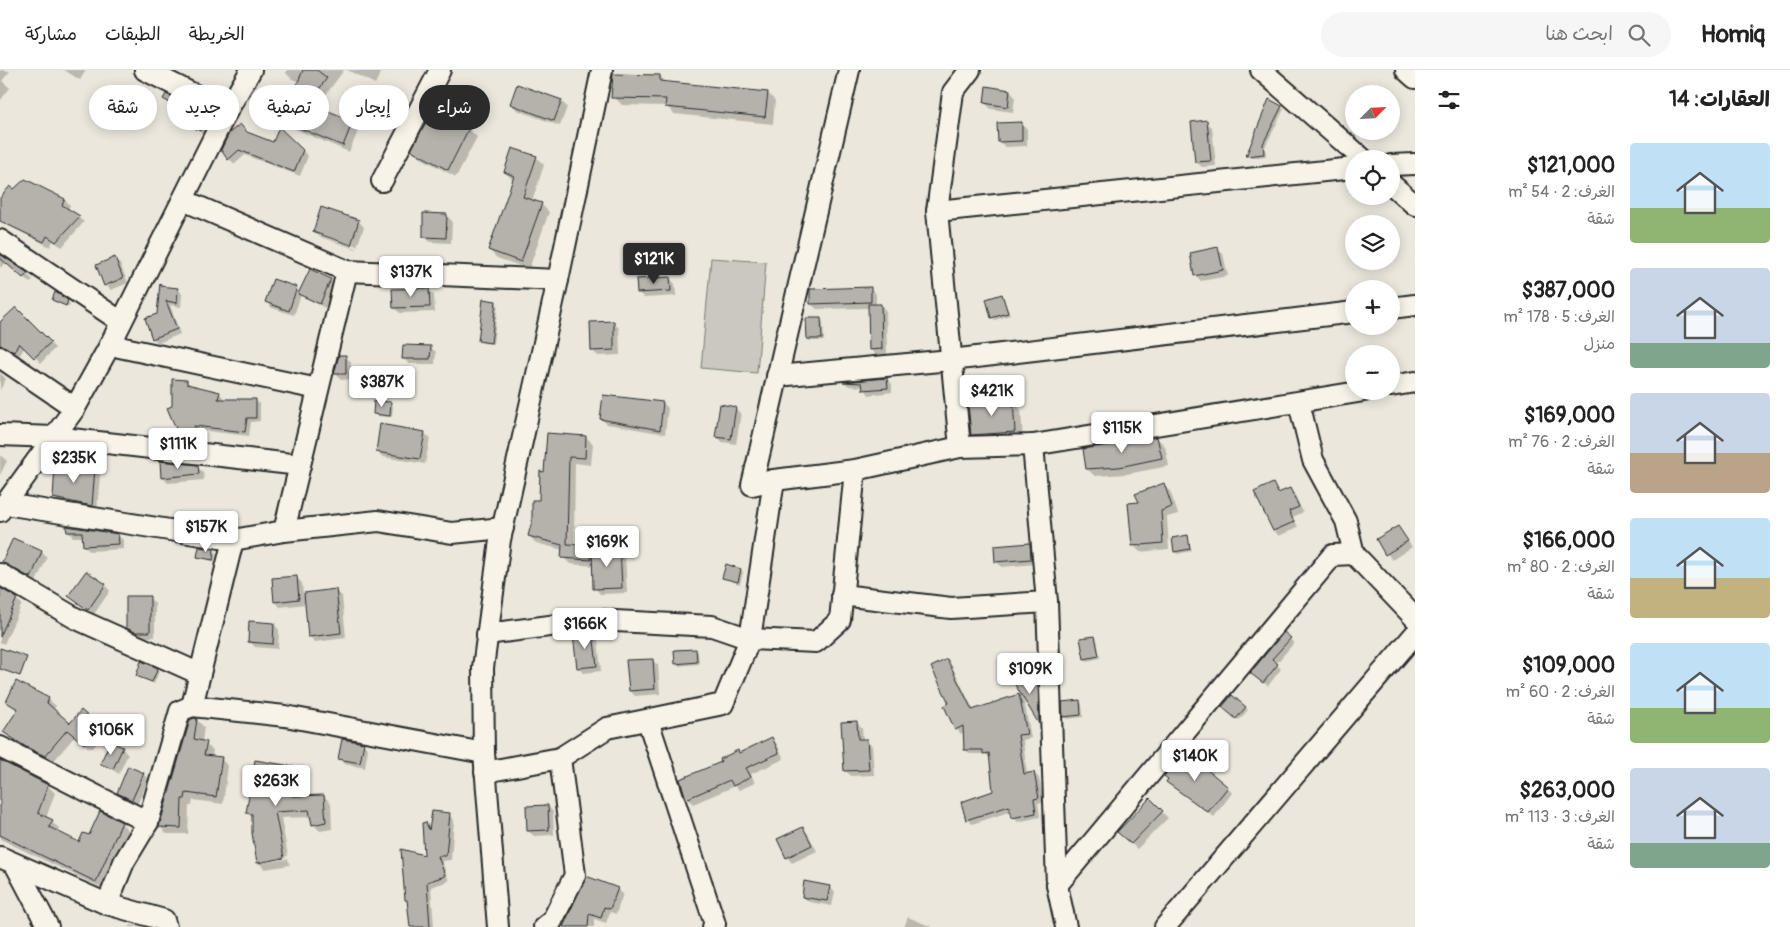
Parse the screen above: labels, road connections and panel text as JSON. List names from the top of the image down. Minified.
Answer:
{"north":"top right","page":{"header":"Homiq","search":"ابحث هنا","nav":["الخريطة","الطبقات","مشاركة"],"heading":"العقارات: 14","map_buttons":["+","−"],"chip":["شراء","إيجار","تصفية","جديد","شقة"],"list":[{"name":"$121,000","note":"الغرف: 2 · 54 m² · شقة"},{"name":"$387,000","note":"الغرف: 5 · 178 m² · منزل"},{"name":"$169,000","note":"الغرف: 2 · 76 m² · شقة"},{"name":"$166,000","note":"الغرف: 2 · 80 m² · شقة"},{"name":"$109,000","note":"الغرف: 2 · 60 m² · شقة"},{"name":"$263,000","note":"الغرف: 3 · 113 m² · شقة"}],"price":["$121K","$137K","$387K","$421K","$115K","$111K","$235K","$157K","$169K","$166K","$109K","$106K","$140K","$263K"]}}
